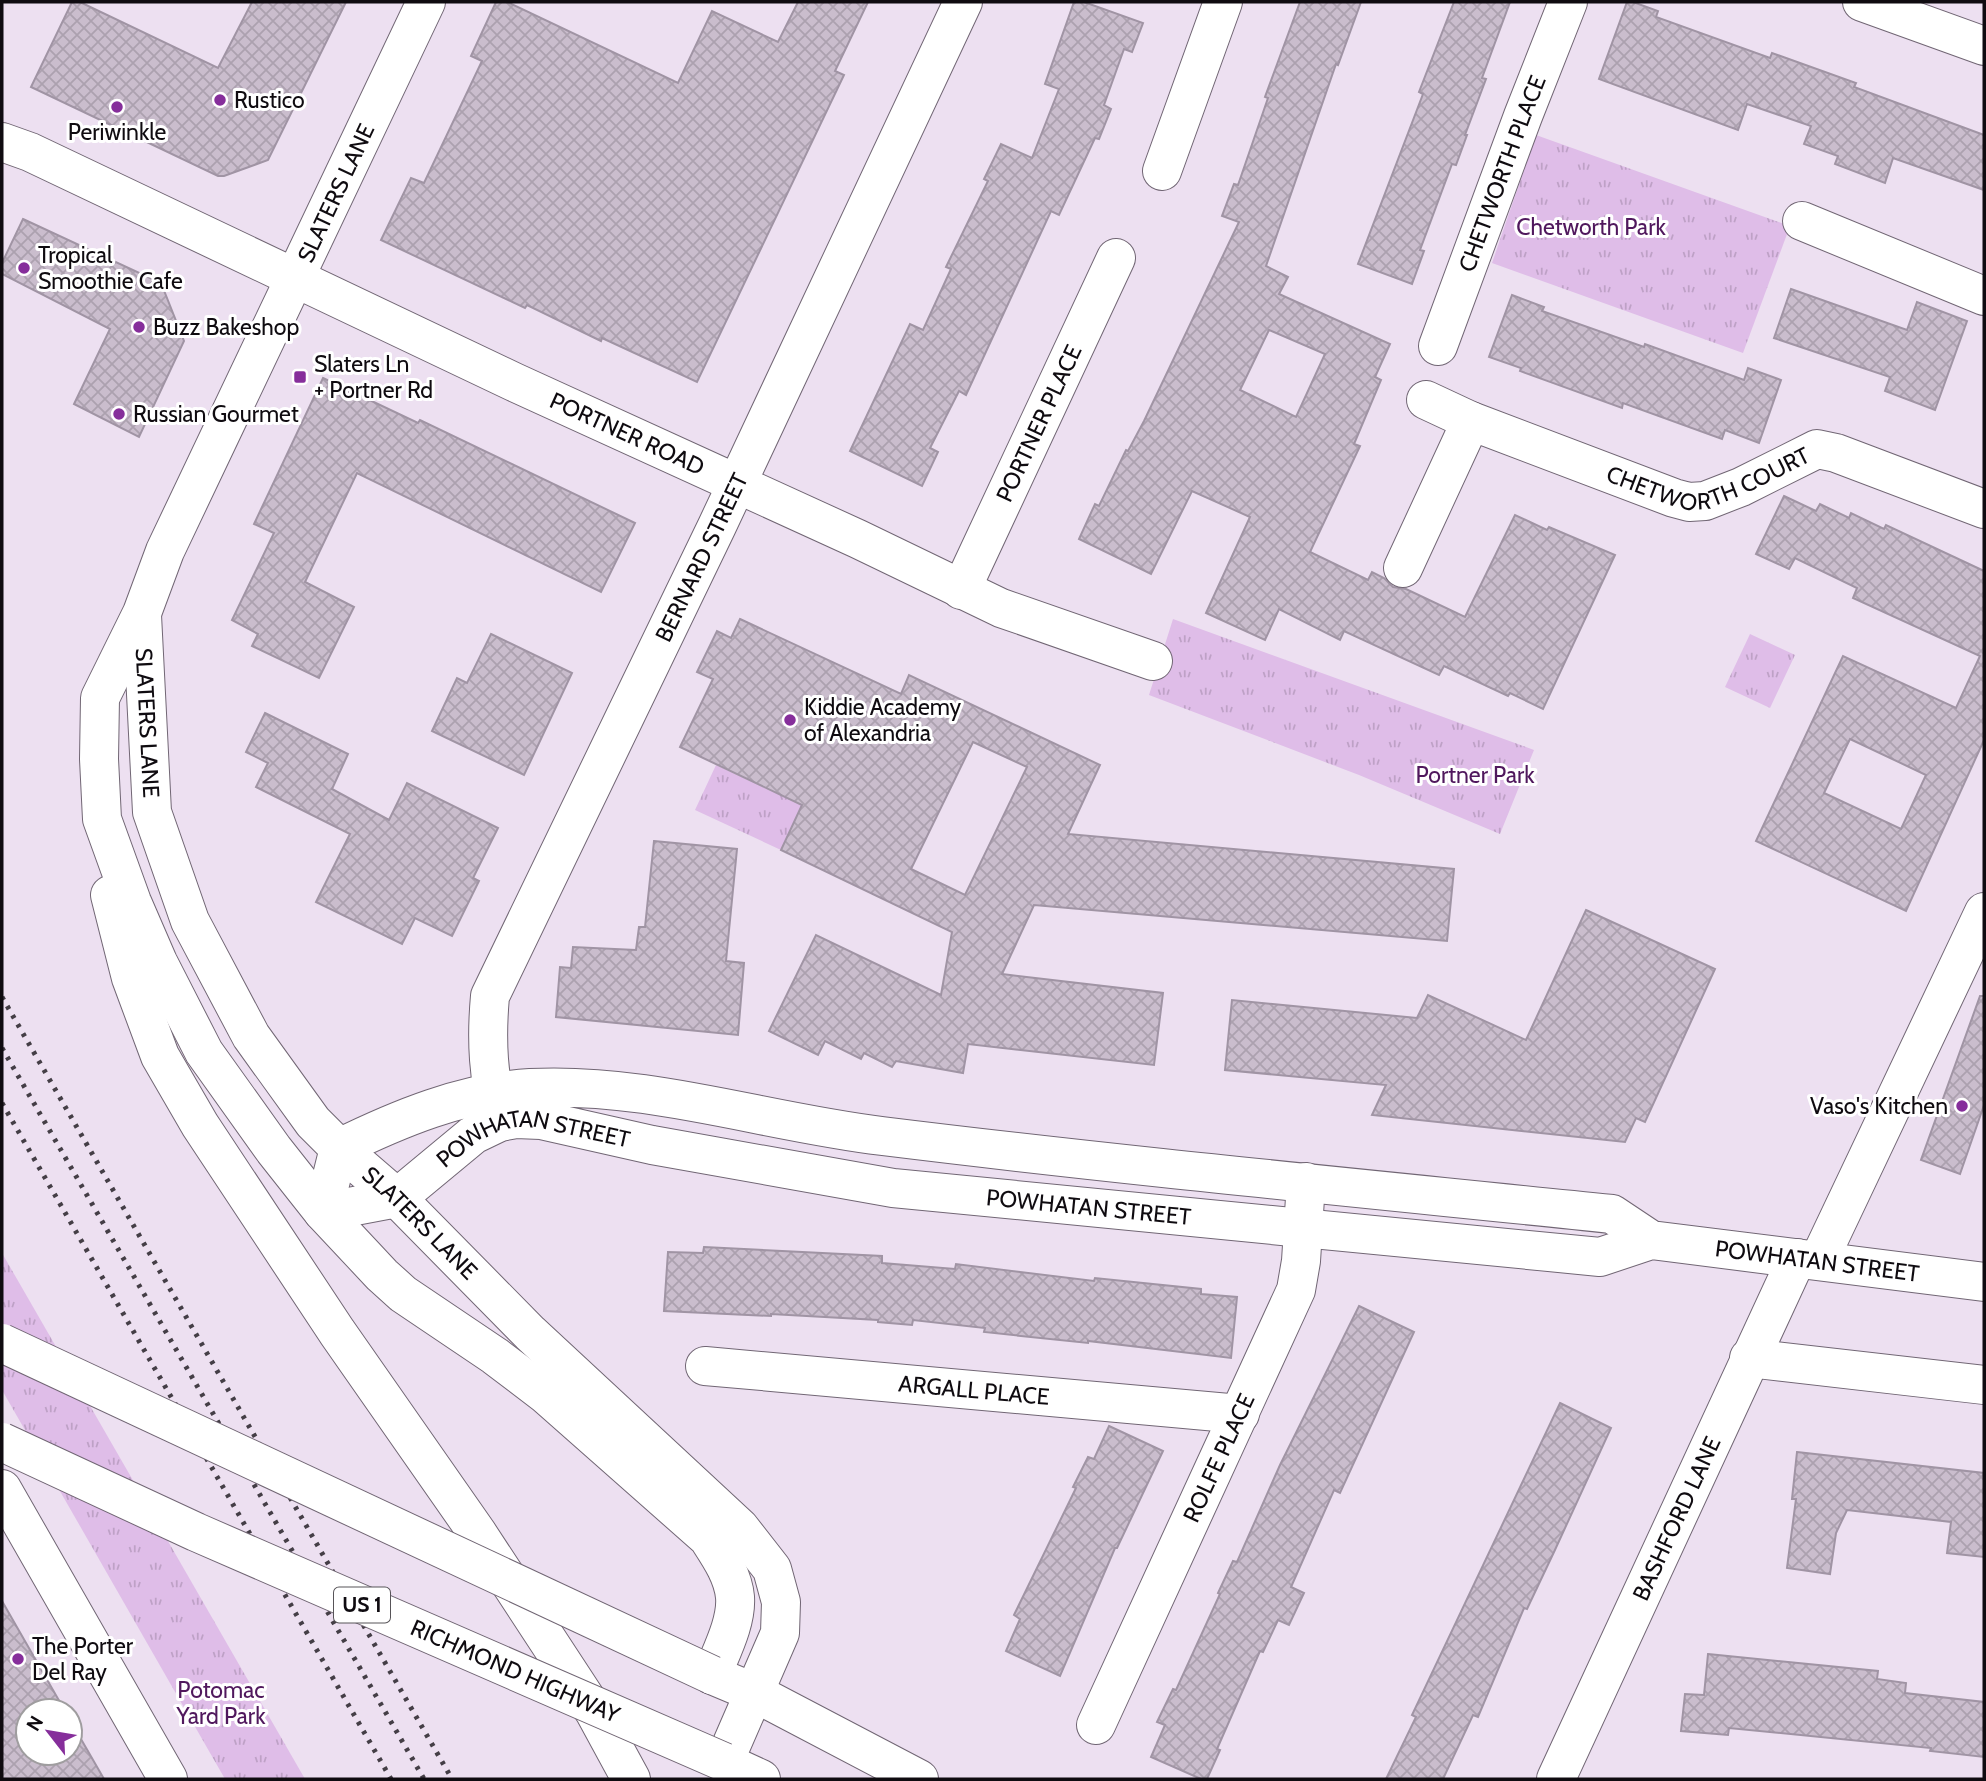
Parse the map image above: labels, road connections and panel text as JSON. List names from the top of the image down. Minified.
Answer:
{"streets":{"main road":["CHETWORTH PLACE","SLATERS LANE","PORTNER PLACE","PORTNER ROAD","CHETWORTH COURT","BERNARD STREET","POWHATAN STREET","ARGALL PLACE","ROLFE PLACE","BASHFORD LANE","US 1","RICHMOND HIGHWAY"]},"crossings":[["SLATERS LANE","PORTNER ROAD"],["SLATERS LANE","POWHATAN STREET"],["SLATERS LANE","RICHMOND HIGHWAY"],["PORTNER PLACE","PORTNER ROAD"],["PORTNER ROAD","BERNARD STREET"],["BERNARD STREET","POWHATAN STREET"],["POWHATAN STREET","ROLFE PLACE"],["POWHATAN STREET","BASHFORD LANE"],["ARGALL PLACE","ROLFE PLACE"]],"parks":["Chetworth Park","Portner Park","Potomac Yard Park"],"places":{"other":["Rustico","Periwinkle","Tropical Smoothie Cafe","Buzz Bakeshop","Russian Gourmet","Kiddie Academy of Alexandria","Vaso's Kitchen","The Porter Del Ray"],"transit":["Slaters Ln + Portner Rd"]},"north":"top left"}
